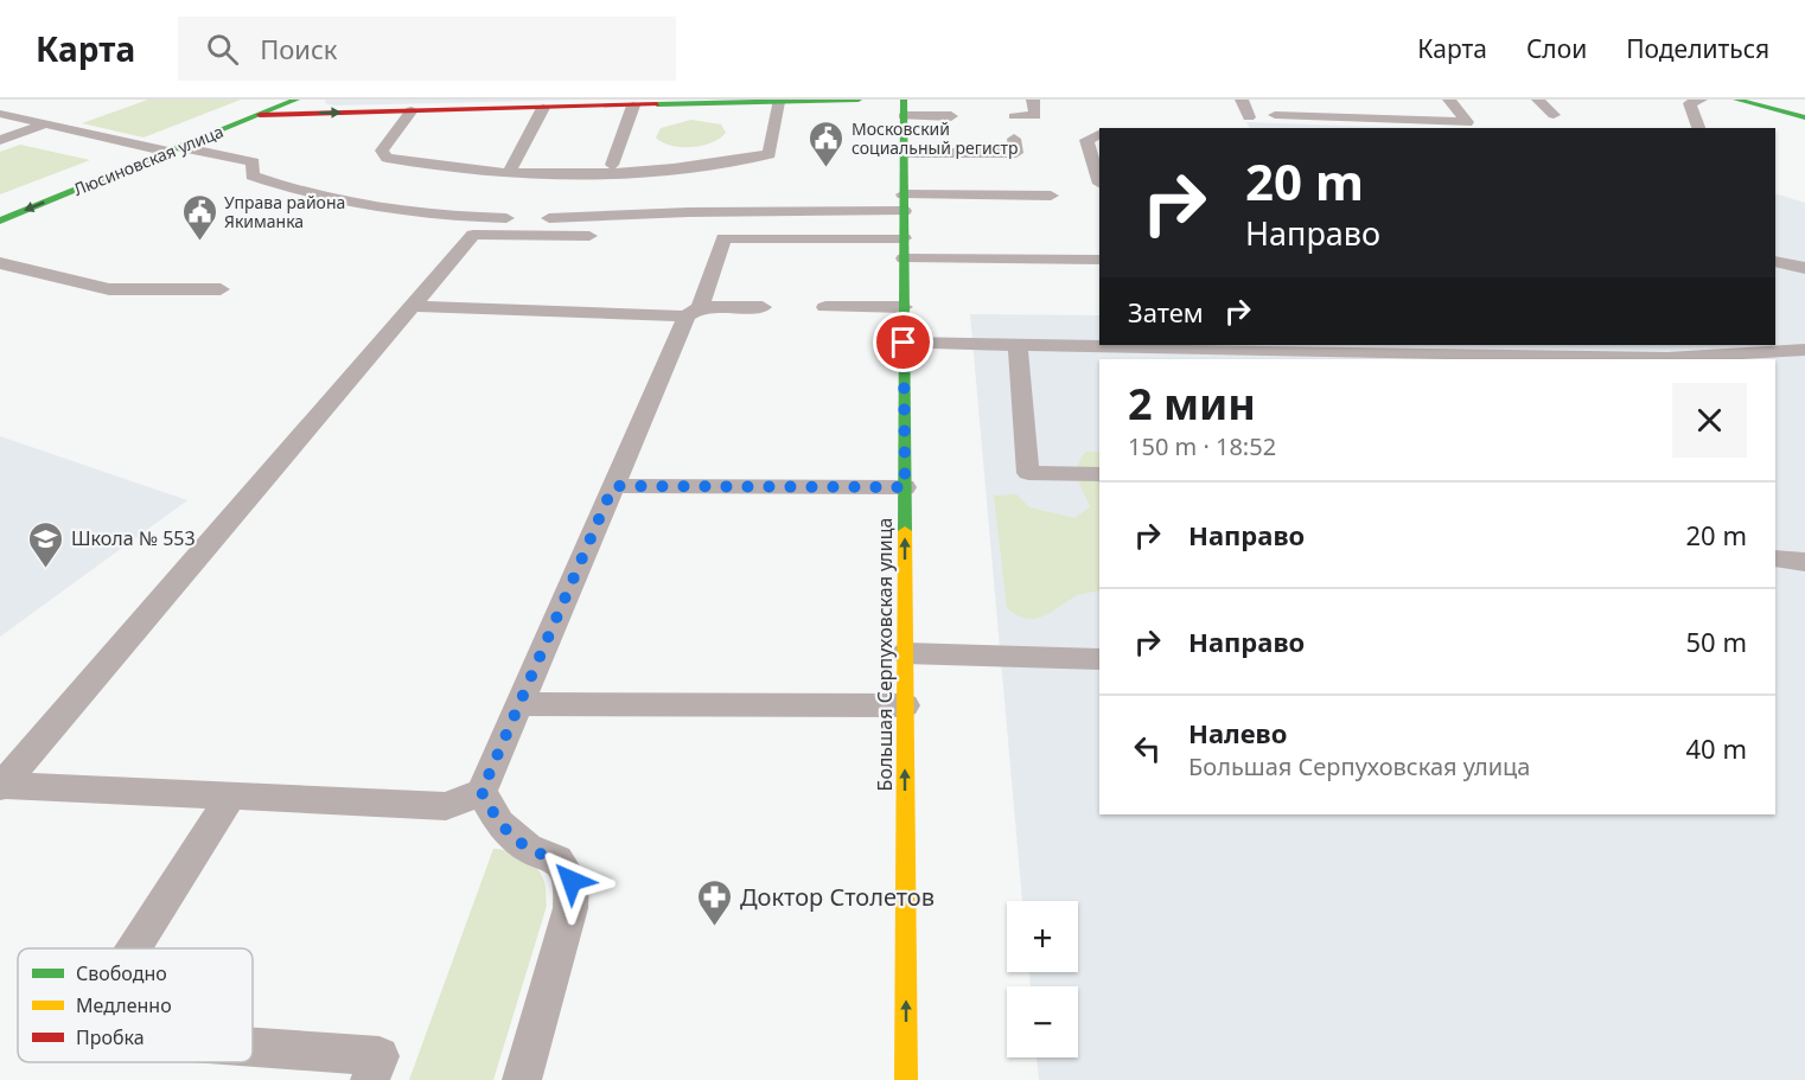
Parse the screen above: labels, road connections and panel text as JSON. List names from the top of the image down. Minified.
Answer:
{"streets":{"main road":["Люсиновская улица","Большая Серпуховская улица"]},"one_way":["Люсиновская улица","Большая Серпуховская улица"],"places":{"public building":["Московский социальный регистр","Управа района Якиманка"],"school or university":["Школа № 553"],"pharmacy":["Доктор Столетов"]},"legend":["Свободно","Медленно","Пробка"],"page":{"header":"Карта","search":"Поиск","nav":["Карта","Слои","Поделиться"],"turn":["20 m","Направо"],"then":"Затем","heading":["2 мин","150 m · 18:52"],"list":[{"name":"Направо","value":"20 m"},{"name":"Направо","value":"50 m"},{"name":"Налево","note":"Большая Серпуховская улица","value":"40 m"}],"map_buttons":["+","−"]}}
